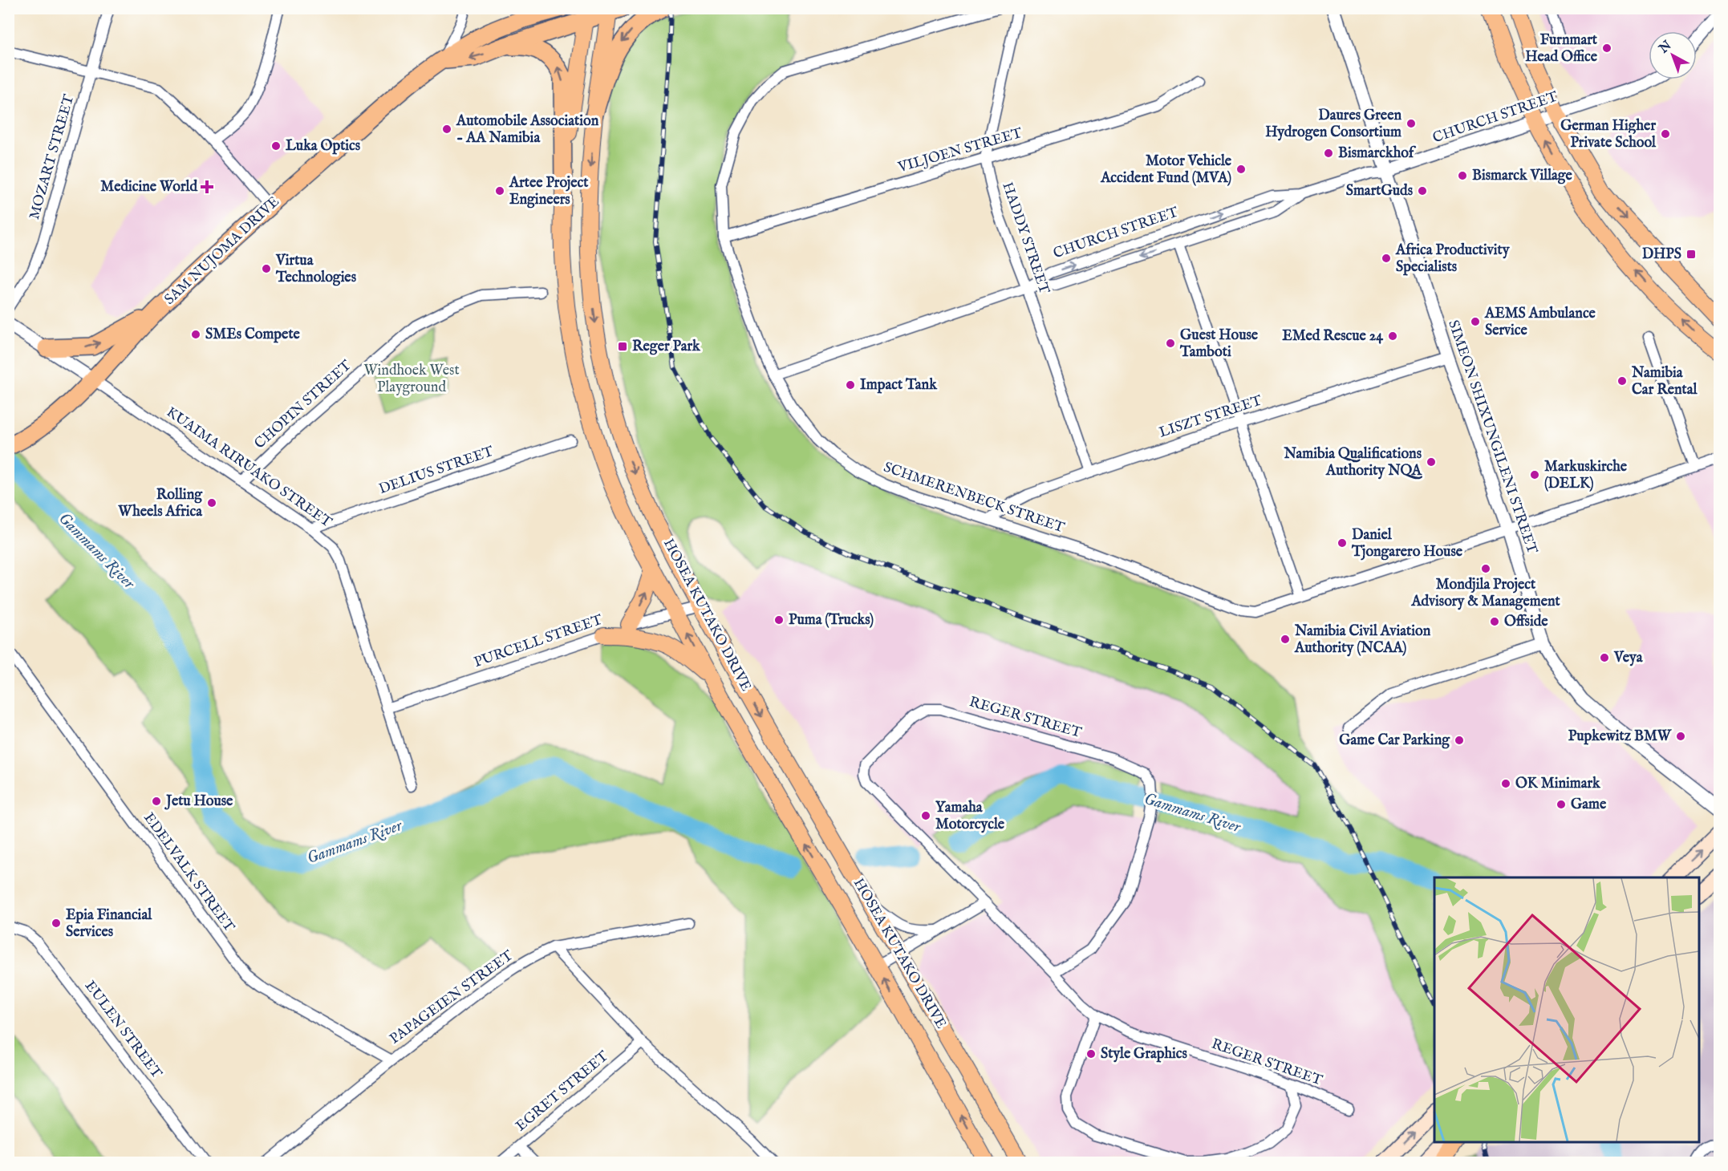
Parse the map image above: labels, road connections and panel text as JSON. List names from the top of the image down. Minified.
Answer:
{"streets":{"highway":["SAM NUJOMA DRIVE"],"main road":["HOSEA KUTAKO DRIVE"],"street":["CHURCH STREET","VILJOEN STREET","MOZART STREET","HADDY STREET","CHOPIN STREET","LISZT STREET","SIMEON SHIXUNGILENI STREET","KUAIMA RIRUAKO STREET","DELIUS STREET","SCHMERENBECK STREET","PURCELL STREET","REGER STREET","EDELVALK STREET","PAPAGEIEN STREET","EULEN STREET","EGRET STREET"]},"crossings":[["CHURCH STREET","HADDY STREET"],["CHURCH STREET","SIMEON SHIXUNGILENI STREET"],["CHURCH STREET","SCHMERENBECK STREET"],["VILJOEN STREET","HADDY STREET"],["VILJOEN STREET","SCHMERENBECK STREET"],["HADDY STREET","LISZT STREET"],["SAM NUJOMA DRIVE","KUAIMA RIRUAKO STREET"],["CHOPIN STREET","KUAIMA RIRUAKO STREET"],["LISZT STREET","SIMEON SHIXUNGILENI STREET"],["LISZT STREET","SCHMERENBECK STREET"],["SIMEON SHIXUNGILENI STREET","SCHMERENBECK STREET"],["KUAIMA RIRUAKO STREET","DELIUS STREET"],["KUAIMA RIRUAKO STREET","PURCELL STREET"],["HOSEA KUTAKO DRIVE","PURCELL STREET"],["EDELVALK STREET","PAPAGEIEN STREET"]],"water":["Gammams River"],"parks":["Windhoek West Playground"],"places":{"other":["Furnmart Head Office","Daures Green Hydrogen Consortium","Automobile Association - AA Namibia","German Higher Private School","Luka Optics","Bismarckhof","Motor Vehicle Accident Fund (MVA)","Bismarck Village","Artee Project Engineers","SmartGuds","Africa Productivity Specialists","Virtua Technologies","AEMS Ambulance Service","SMEs Compete","EMed Rescue 24","Guest House Tamboti","Namibia Car Rental","Impact Tank","Namibia Qualifications Authority NQA","Markuskirche (DELK)","Rolling Wheels Africa","Daniel Tjongarero House","Mondjila Project Advisory & Management","Puma (Trucks)","Offside","Namibia Civil Aviation Authority (NCAA)","Veya","Pupkewitz BMW","Game Car Parking","OK Minimark","Jetu House","Game","Yamaha Motorcycle","Epia Financial Services","Style Graphics"],"health":["Medicine World"],"transit":["DHPS","Reger Park"]},"north":"top left"}
